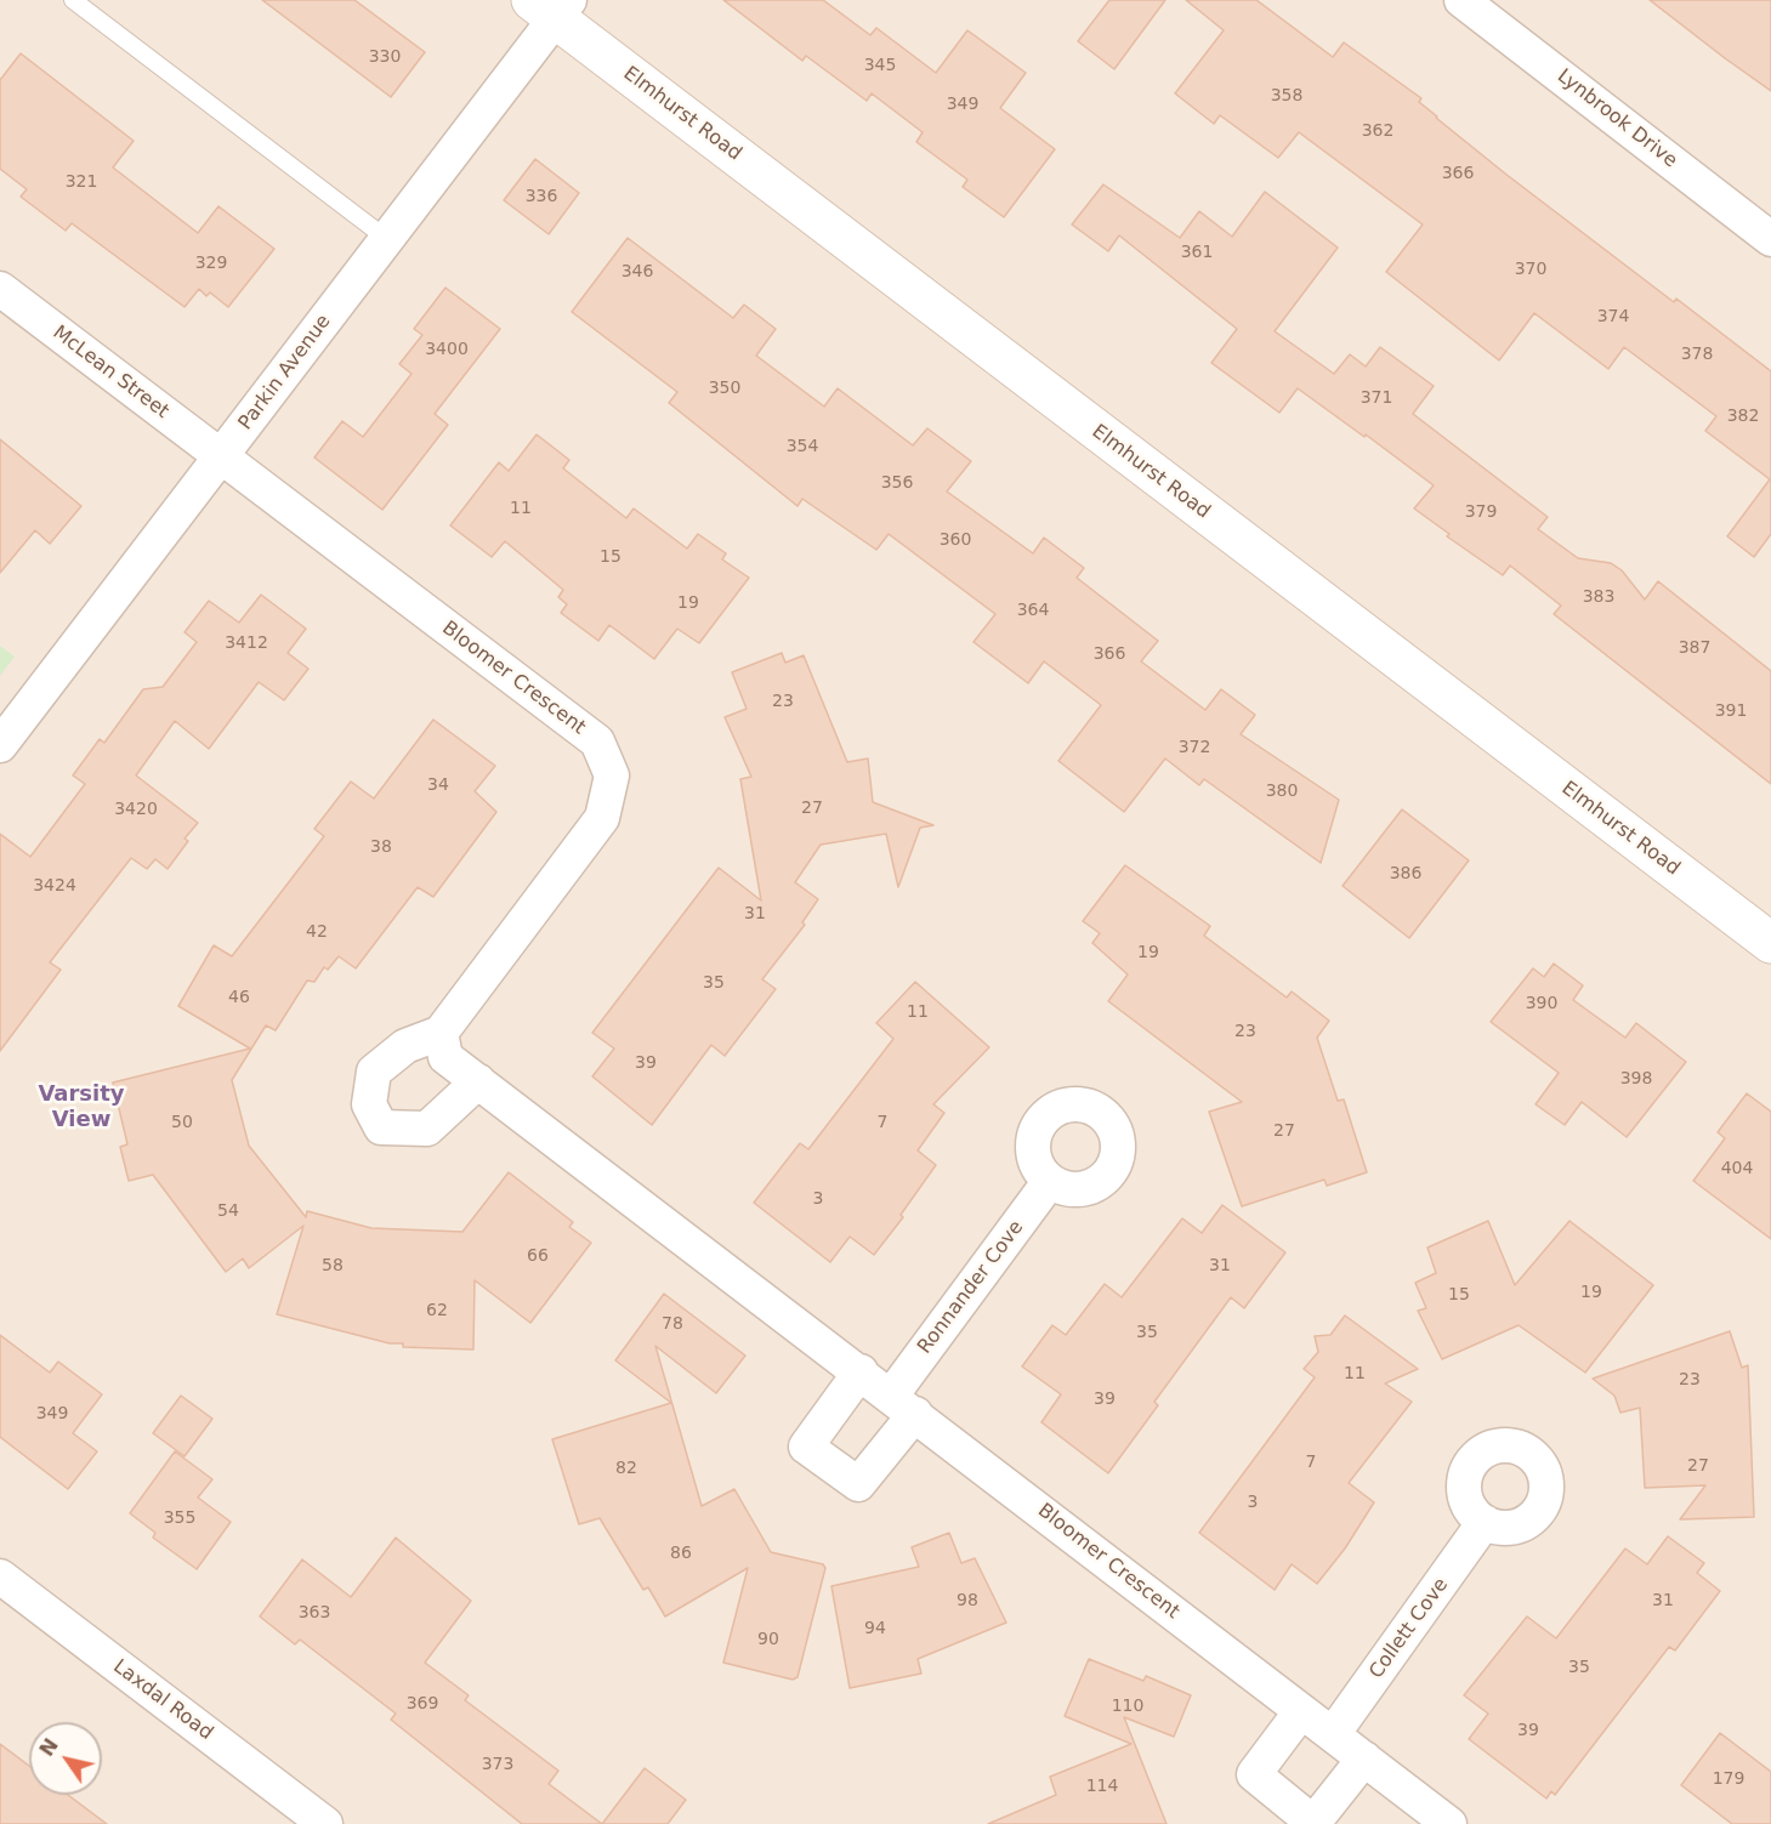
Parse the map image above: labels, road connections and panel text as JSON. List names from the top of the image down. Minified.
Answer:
{"streets":{"street":["Elmhurst Road","Lynbrook Drive","McLean Street","Parkin Avenue","Bloomer Crescent","Ronnander Cove","Collett Cove","Laxdal Road"]},"crossings":[["Elmhurst Road","Parkin Avenue"],["McLean Street","Parkin Avenue"],["McLean Street","Bloomer Crescent"],["Parkin Avenue","Bloomer Crescent"],["Bloomer Crescent","Ronnander Cove"],["Bloomer Crescent","Collett Cove"]],"districts":["Varsity View"],"house_numbers":["330","345","358","349","362","366","321","336","361","329","370","346","374","3400","378","350","371","382","354","356","11","379","360","15","383","19","364","3412","387","366","23","391","372","34","380","27","3420","38","386","3424","31","42","19","35","46","390","11","23","39","398","50","7","27","404","3","54","66","58","31","19","15","62","78","35","11","23","39","349","7","27","82","3","355","86","98","31","363","94","90","35","369","110","39","373","179","114"],"north":"top left"}
